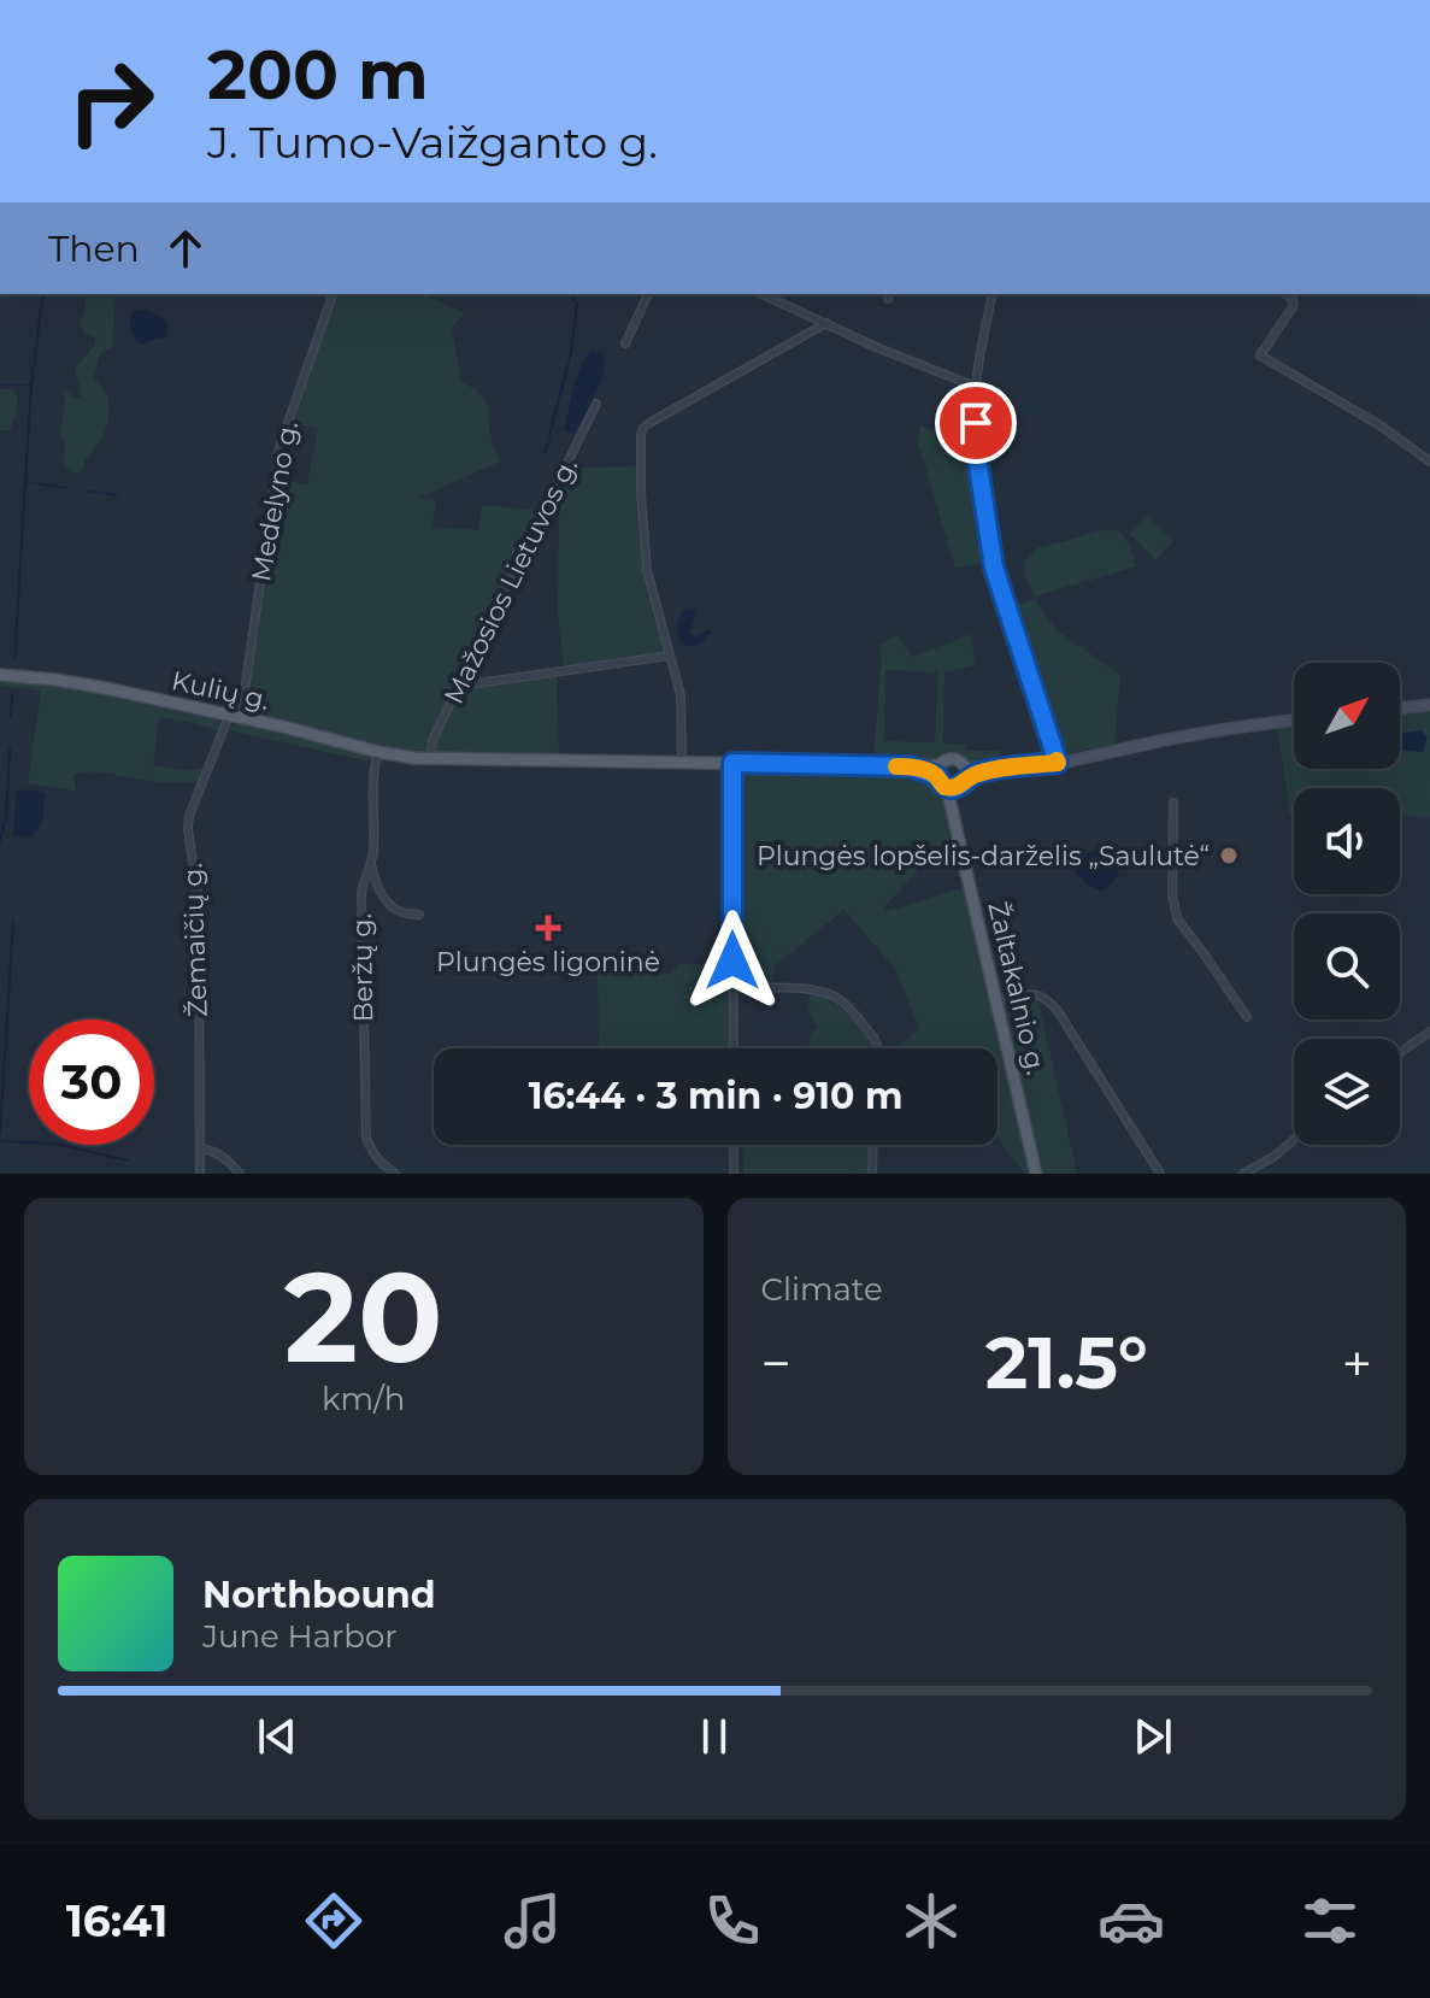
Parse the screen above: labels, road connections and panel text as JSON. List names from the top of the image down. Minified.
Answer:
{"streets":{"main road":["Kulių g.","Žaltakalnio g."],"street":["Medelyno g.","Mažosios Lietuvos g.","Žemaičių g.","Beržų g."]},"crossings":[["Medelyno g.","Kulių g."],["Medelyno g.","Žemaičių g."],["Mažosios Lietuvos g.","Kulių g."],["Kulių g.","Žemaičių g."],["Kulių g.","Beržų g."],["Kulių g.","Žaltakalnio g."]],"places":{"other":["Plungės lopšelis-darželis „Saulutė“"],"health":["Plungės ligoninė"]},"north":"top right","page":{"turn":["200 m","J. Tumo-Vaižganto g."],"then":"Then","limit":"30","trip":"16:44 · 3 min · 910 m","tile":[["20","km/h"],"Climate"],"heat":["−","21.5°","+"],"song":["Northbound","June Harbor"],"tabs":"16:41"}}
